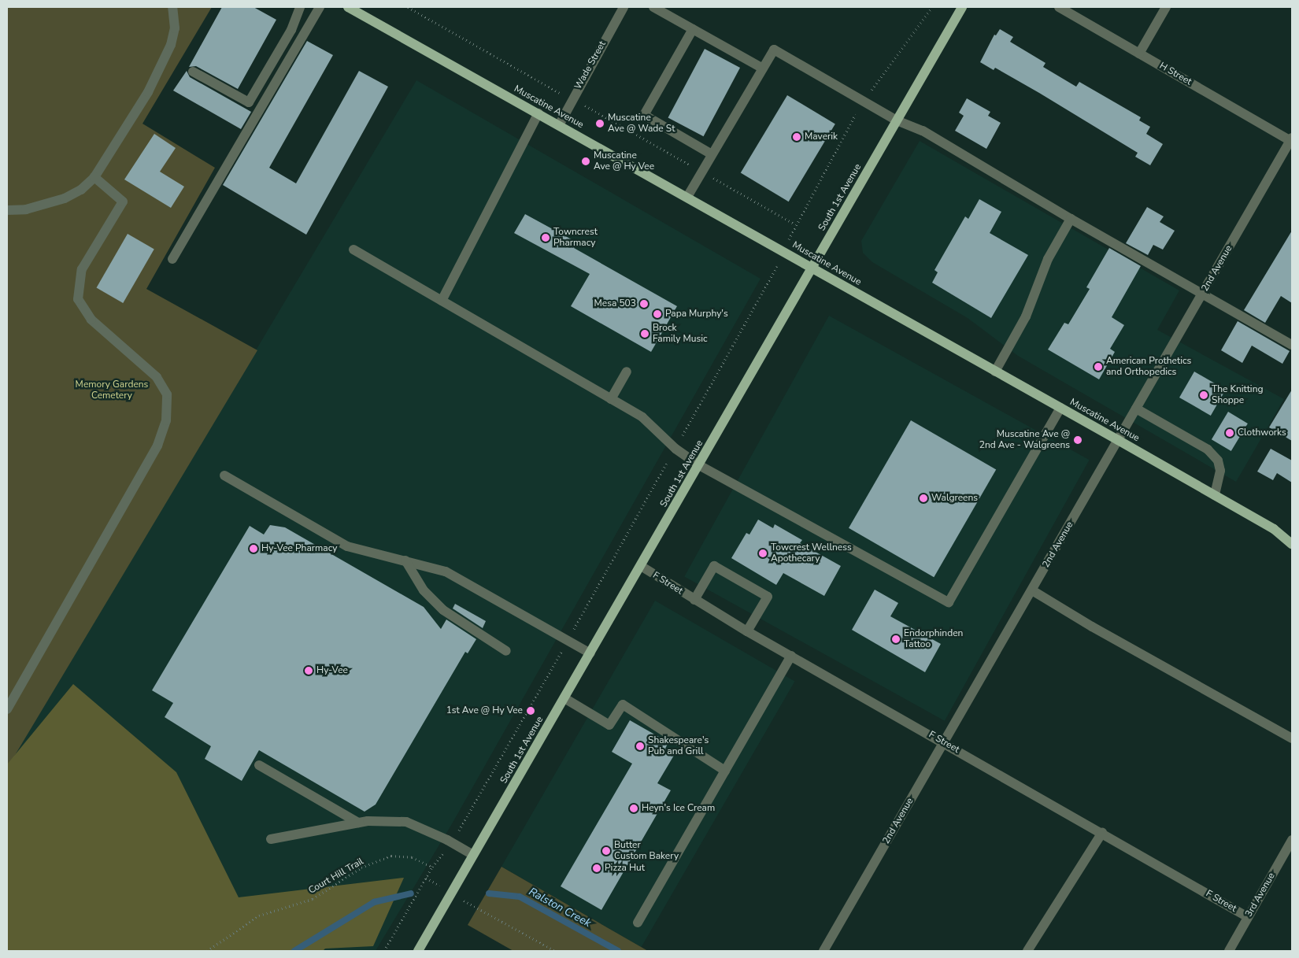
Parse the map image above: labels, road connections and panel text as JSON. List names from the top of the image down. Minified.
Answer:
{"streets":{"main road":["Muscatine Avenue","South 1st Avenue"],"street":["Wade Street","H Street","2nd Avenue","F Street","3rd Avenue"],"path":["Court Hill Trail"]},"crossings":[["Wade Street","Muscatine Avenue"],["H Street","2nd Avenue"],["Muscatine Avenue","South 1st Avenue"],["Muscatine Avenue","2nd Avenue"],["South 1st Avenue","F Street"],["2nd Avenue","F Street"],["F Street","3rd Avenue"]],"water":["Ralston Creek"],"parks":["Memory Gardens Cemetery"],"places":["Muscatine Ave @ Wade St","Maverik","Muscatine Ave @ Hy Vee","Towncrest Pharmacy","Mesa 503","Papa Murphy's","Brock Family Music","American Prothetics and Orthopedics","The Knitting Shoppe","Clothworks","Muscatine Ave @ 2nd Ave - Walgreens","Walgreens","Hy-Vee Pharmacy","Towcrest Wellness Apothecary","Endorphinden Tattoo","Hy-Vee","1st Ave @ Hy Vee","Shakespeare's Pub and Grill","Heyn's Ice Cream","Butter Custom Bakery","Pizza Hut"]}
